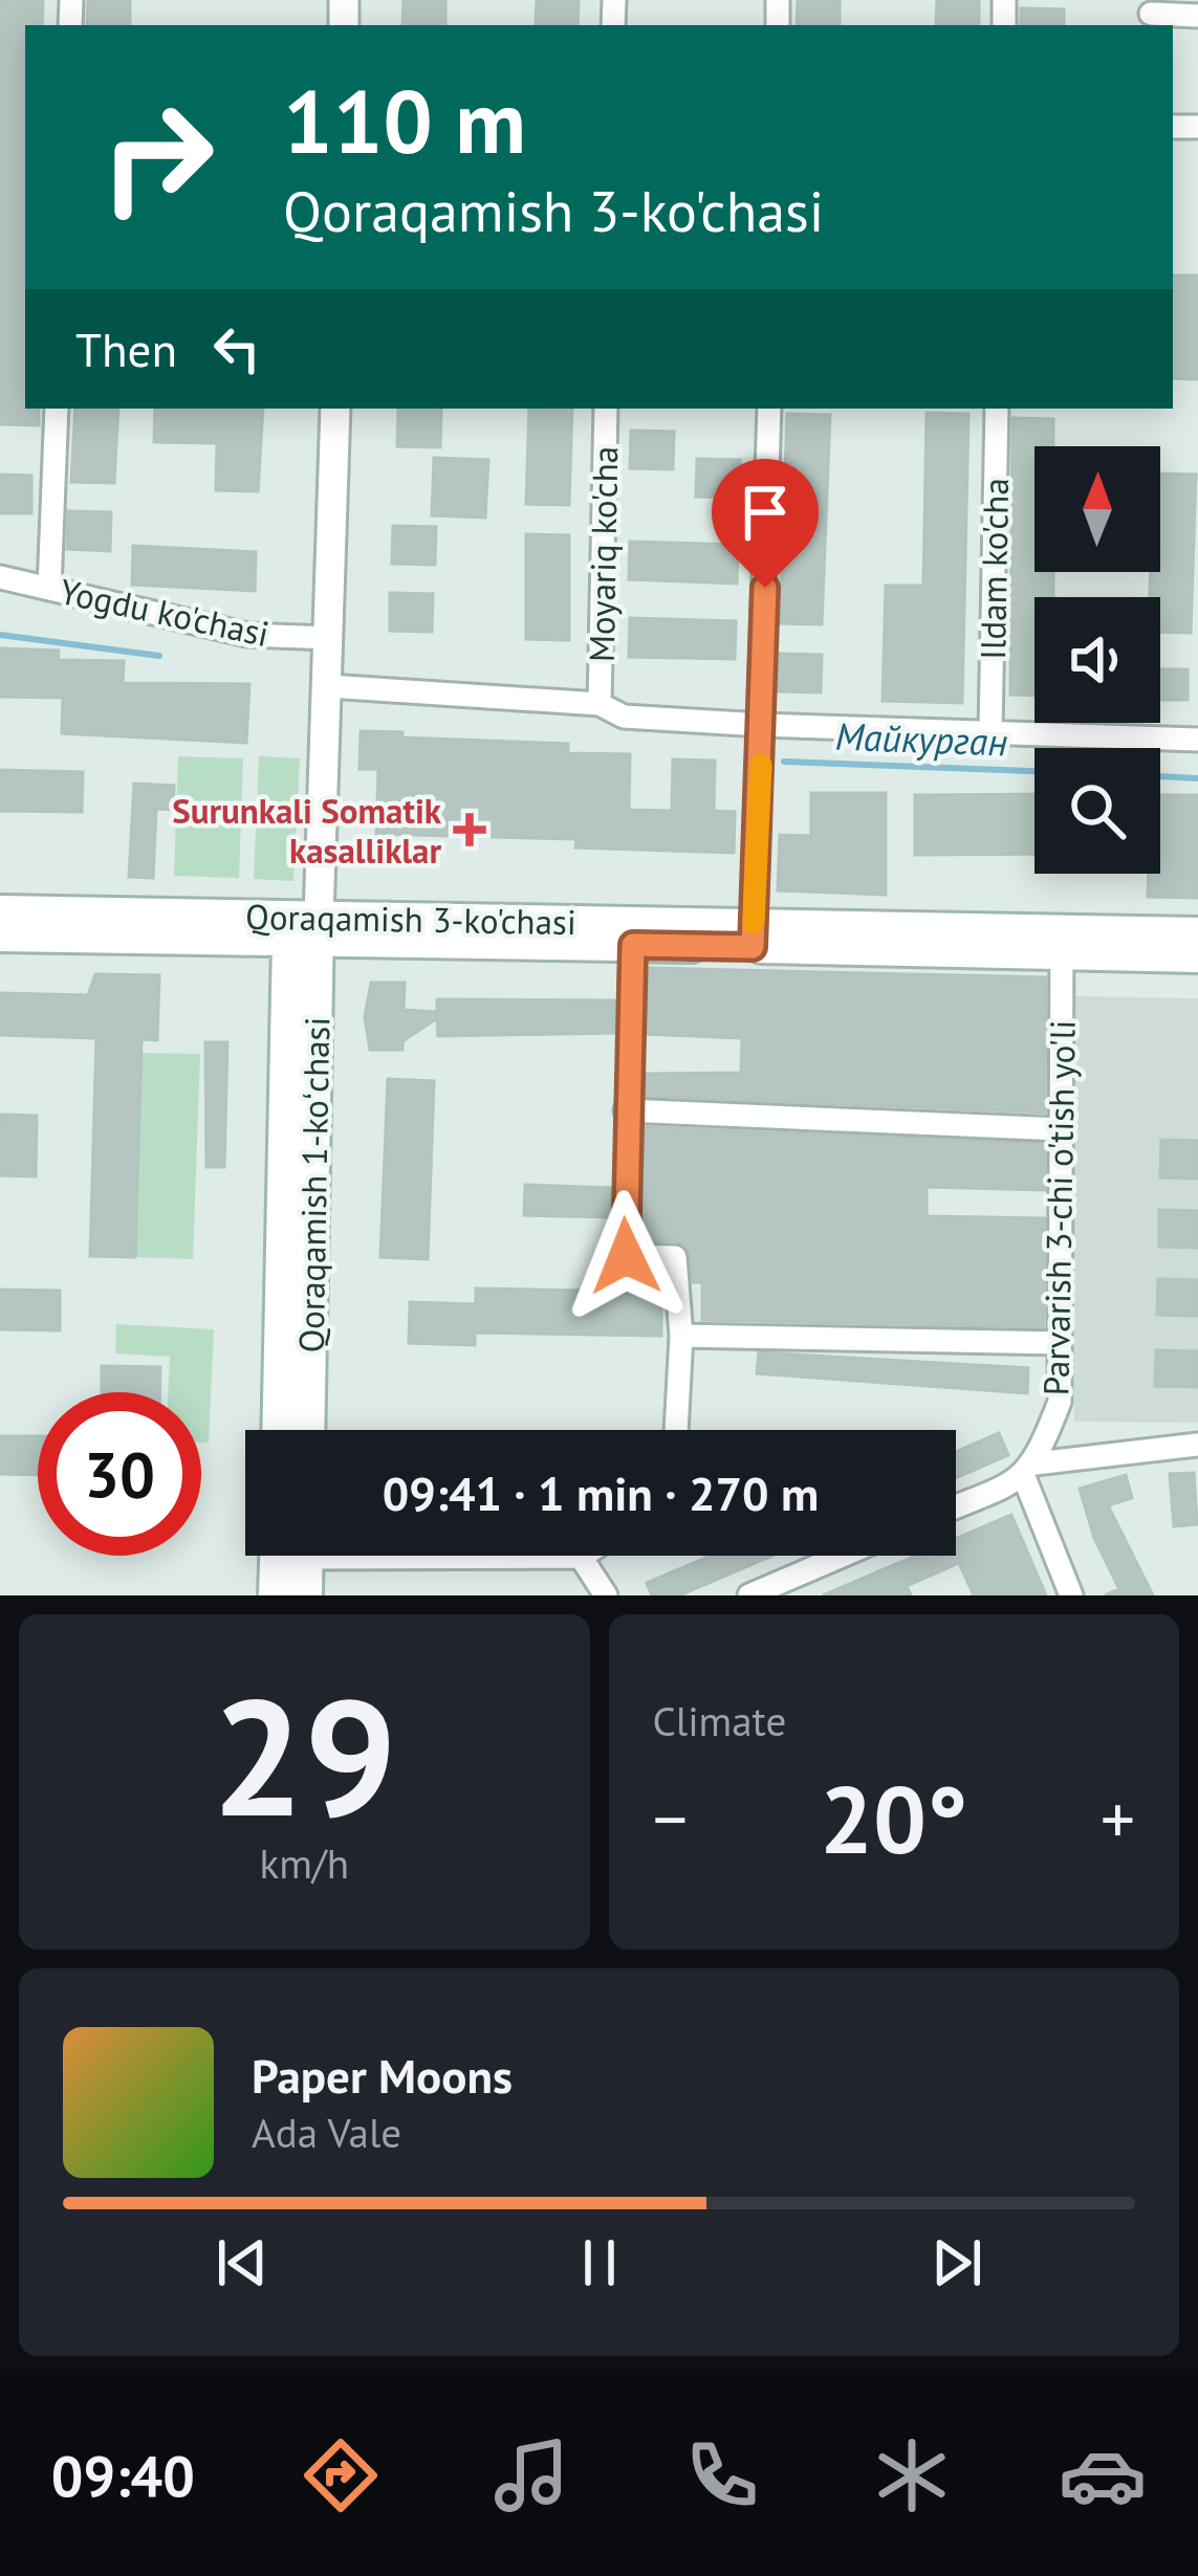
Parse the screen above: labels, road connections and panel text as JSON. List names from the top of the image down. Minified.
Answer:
{"streets":{"main road":["Qoraqamish 3-ko'chasi","Qoraqamish 1-koʻchasi"],"street":["Moyariq ko'cha","Ildam ko'cha","Yogdu ko'chasi","Parvarish 3-chi o'tish yo'li"]},"crossings":[["Qoraqamish 3-ko'chasi","Qoraqamish 1-koʻchasi"],["Qoraqamish 3-ko'chasi","Parvarish 3-chi o'tish yo'li"]],"water":["Майкурган"],"places":{"health":["Surunkali Somatik kasalliklar"]},"north":"top","page":{"turn":["110 m","Qoraqamish 3-ko'chasi"],"then":"Then","limit":"30","trip":"09:41 · 1 min · 270 m","tile":[["29","km/h"],"Climate"],"heat":["−","20°","+"],"song":["Paper Moons","Ada Vale"],"tabs":"09:40"}}
